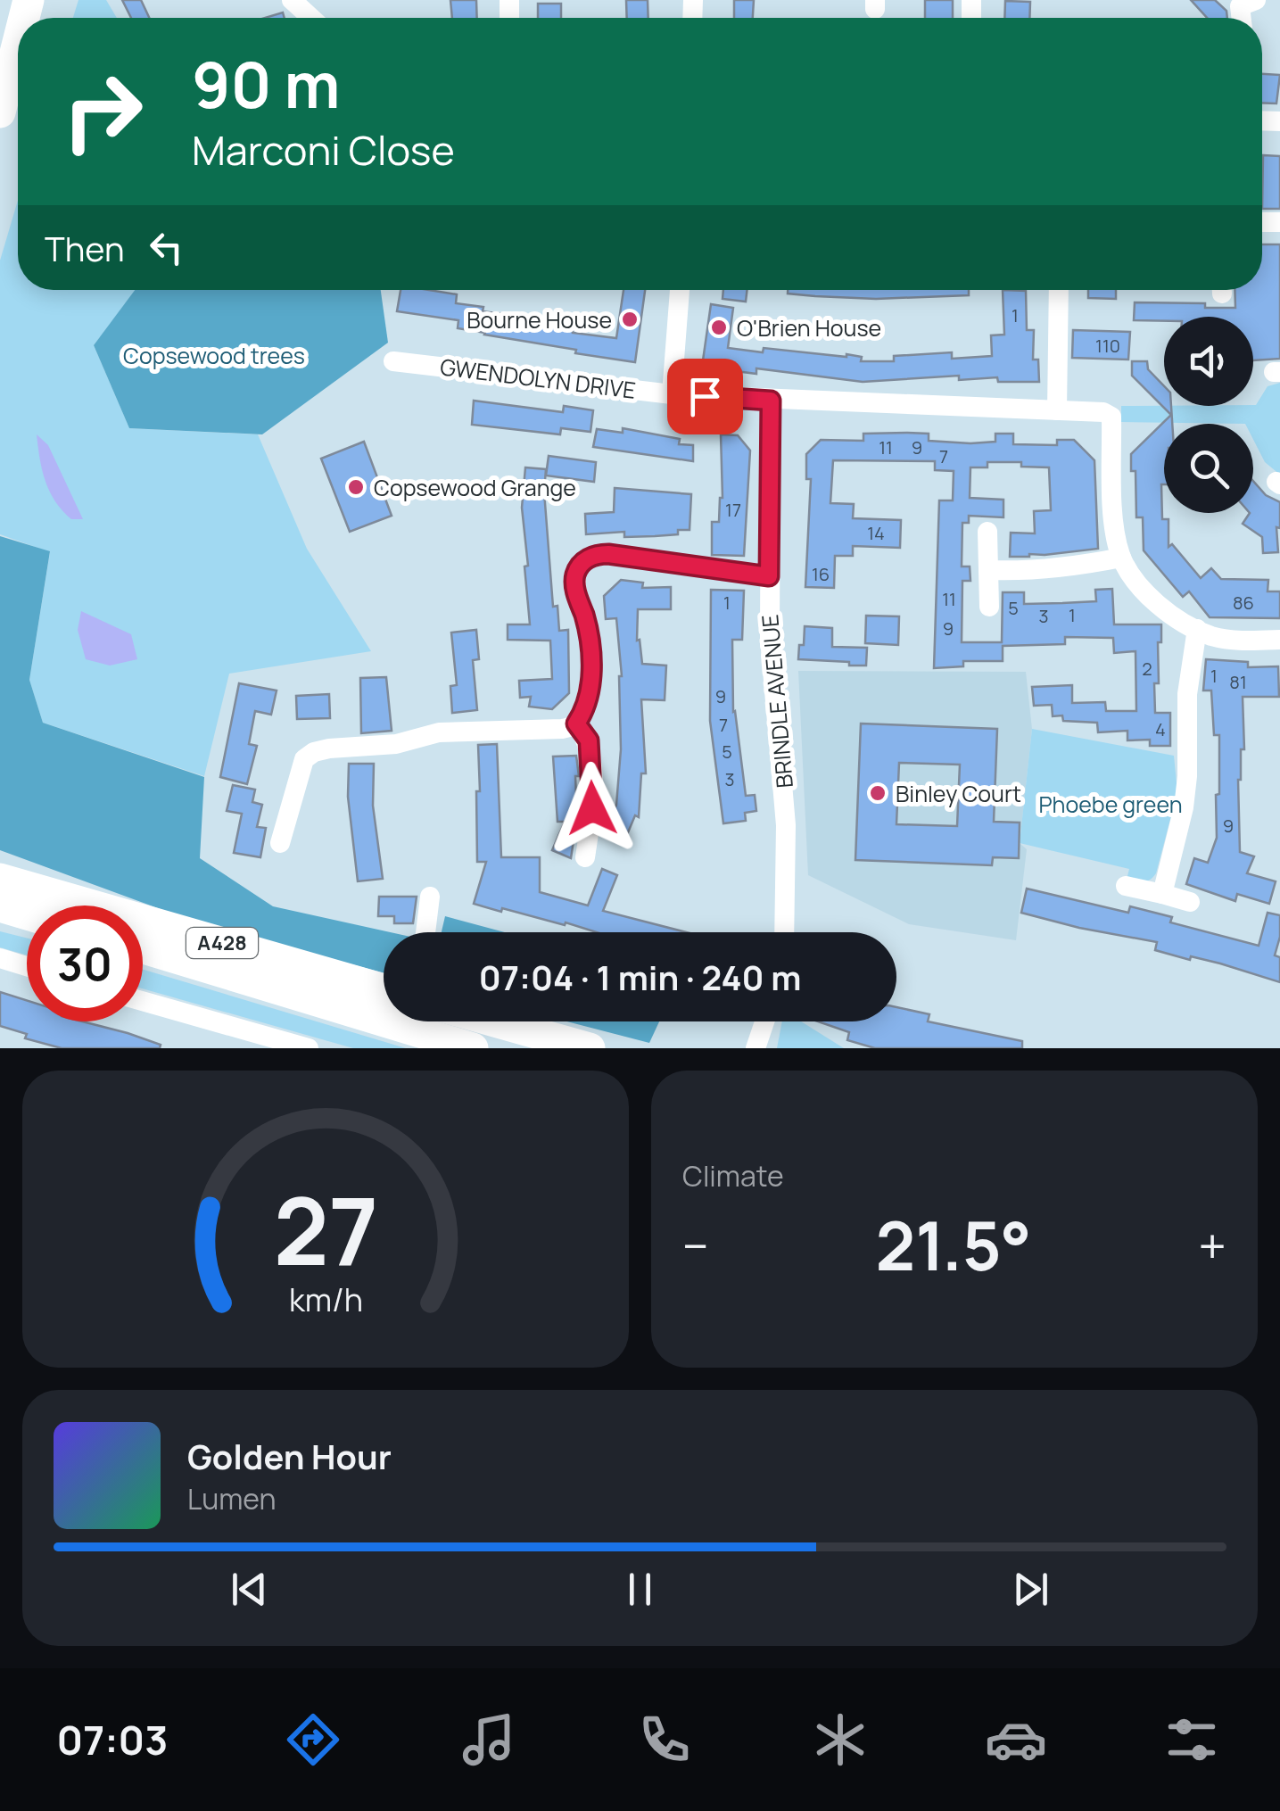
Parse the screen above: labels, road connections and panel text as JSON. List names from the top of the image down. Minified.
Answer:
{"streets":{"main road":["A428"],"street":["GWENDOLYN DRIVE","BRINDLE AVENUE"]},"crossings":[["GWENDOLYN DRIVE","BRINDLE AVENUE"]],"parks":["Copsewood trees","Phoebe green"],"places":["Bourne House","O'Brien House","Copsewood Grange","Binley Court"],"house_numbers":["1","110","11","9","7","17","14","16","11","1","86","5","1","3","9","2","1","81","9","7","4","5","3","9"],"page":{"turn":["90 m","Marconi Close"],"then":"Then","limit":"30","trip":"07:04 · 1 min · 240 m","tile":"Climate","heat":["−","21.5°","+"],"song":["Golden Hour","Lumen"],"tabs":"07:03","gauge":["27","km/h"]}}
